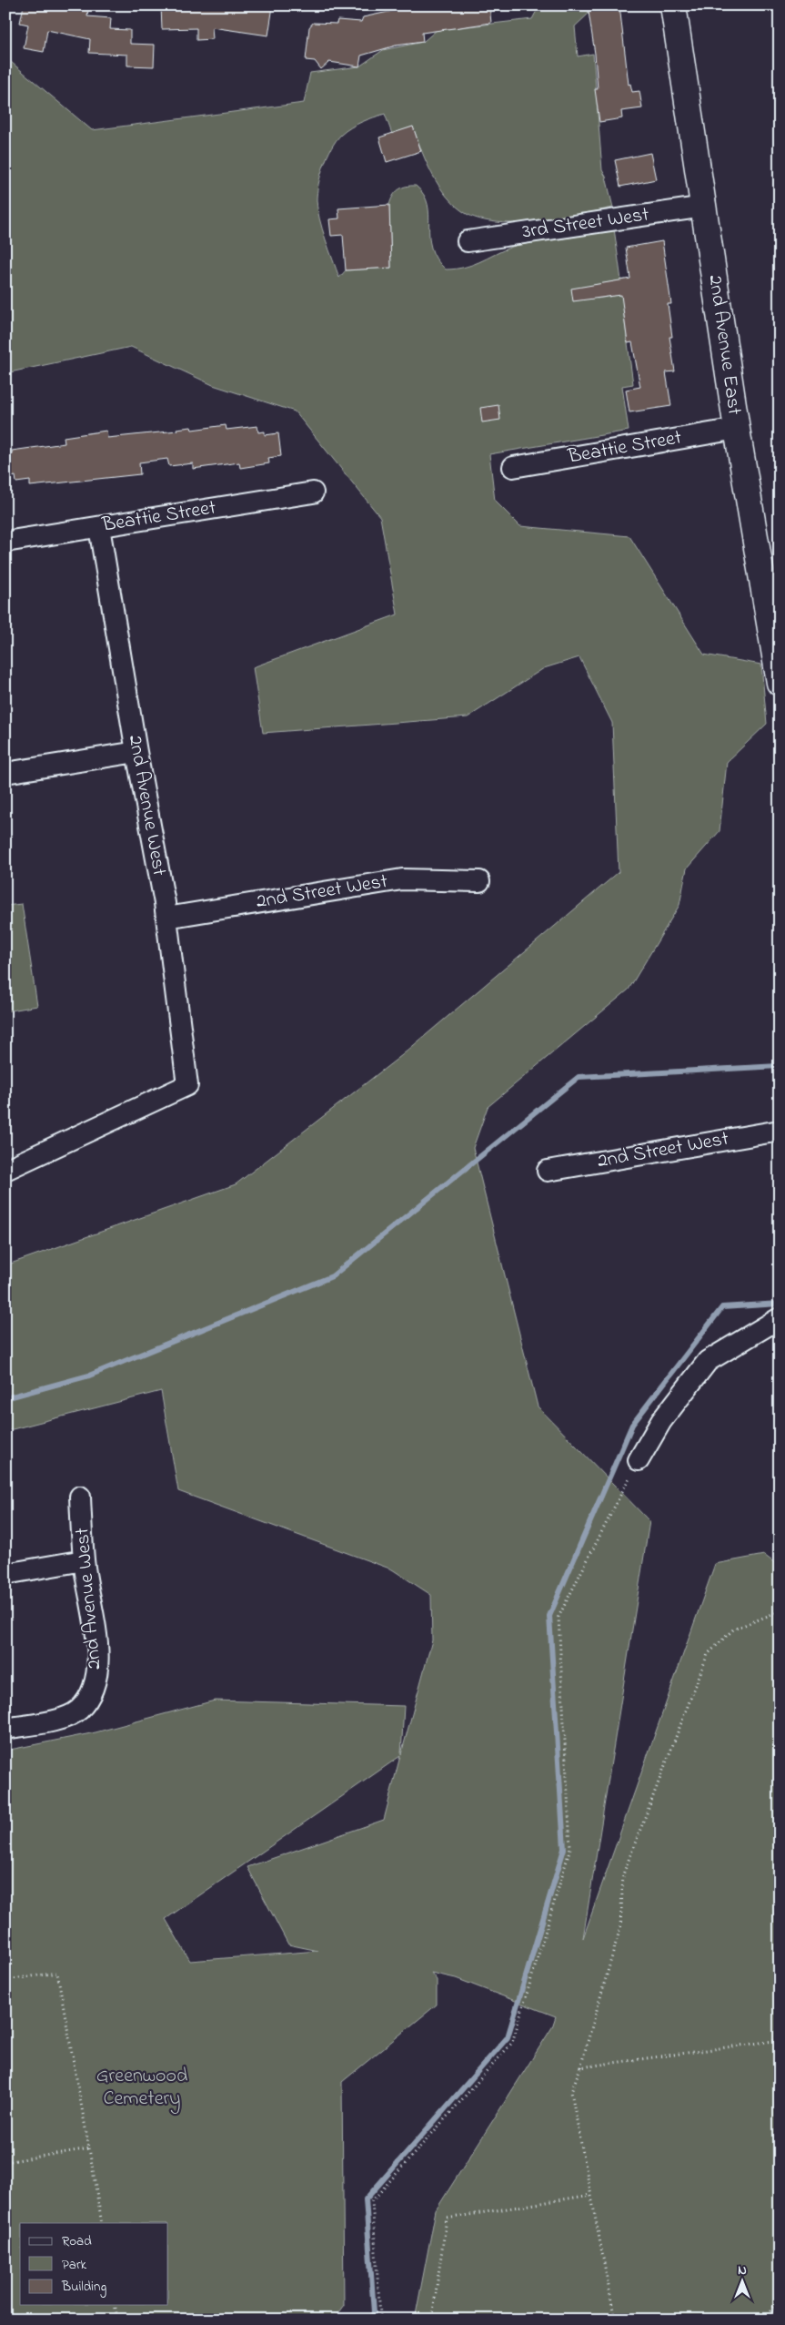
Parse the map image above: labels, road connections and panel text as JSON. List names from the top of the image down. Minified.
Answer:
{"streets":{"main road":["2nd Avenue East"],"street":["3rd Street West","Beattie Street","2nd Avenue West","2nd Street West"]},"crossings":[["3rd Street West","2nd Avenue East"],["2nd Avenue East","Beattie Street"],["Beattie Street","2nd Avenue West"],["2nd Avenue West","2nd Street West"]],"parks":["Greenwood Cemetery"],"legend":["Road","Park","Building"],"north":"top"}
